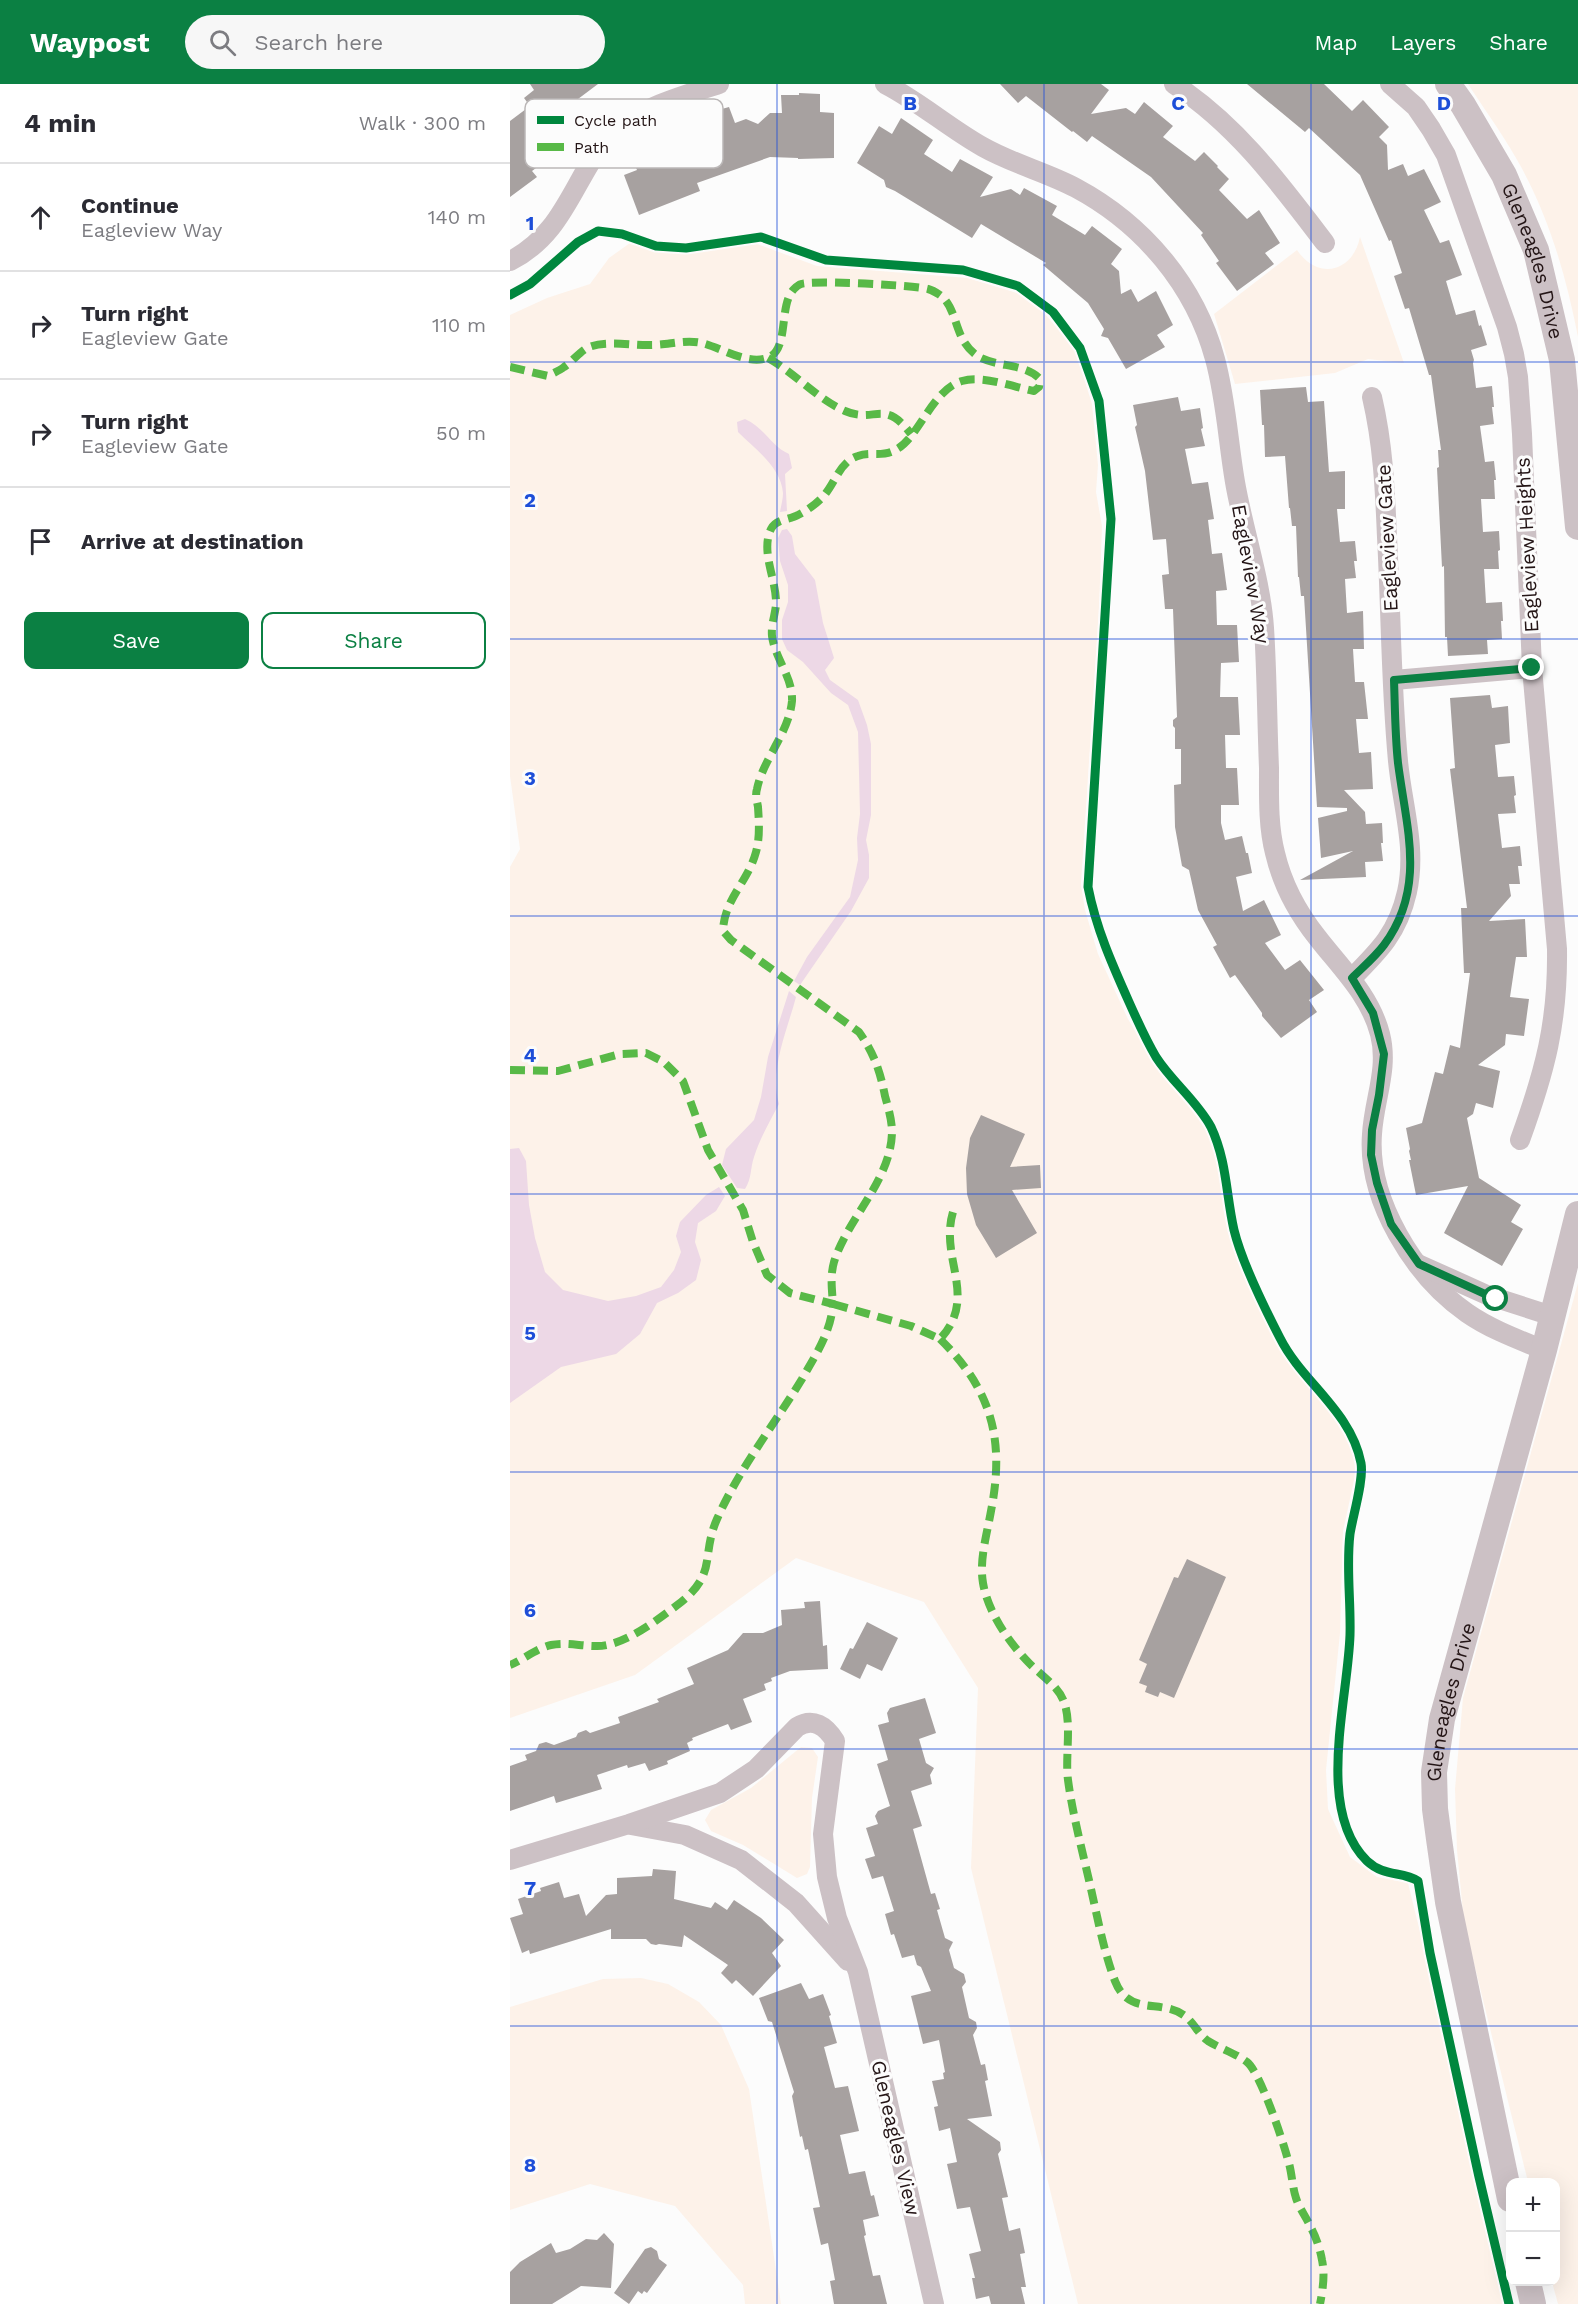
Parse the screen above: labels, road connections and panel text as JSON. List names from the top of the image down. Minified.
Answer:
{"streets":{"street":["Gleneagles Drive","Eagleview Gate","Eagleview Heights","Eagleview Way","Gleneagles View"]},"crossings":[["Gleneagles Drive","Eagleview Way"],["Eagleview Gate","Eagleview Way"]],"legend":["Cycle path","Path"],"page":{"header":"Waypost","search":"Search here","nav":["Map","Layers","Share"],"heading":["4 min","Walk · 300 m"],"list":[["Continue","Eagleview Way","140 m"],["Turn right","Eagleview Gate","110 m"],["Turn right","Eagleview Gate","50 m"],"Arrive at destination"],"buttons":["Save","Share"],"map_buttons":["+","−"]},"grid":{"columns":["B","C","D"],"rows":["1","2","3","4","5","6","7","8"]}}
